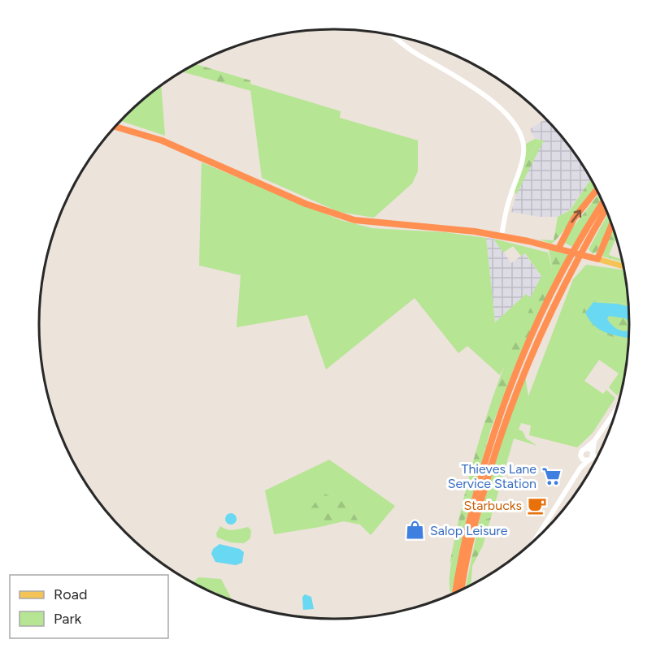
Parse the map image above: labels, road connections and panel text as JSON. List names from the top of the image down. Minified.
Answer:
{"places":{"supermarket":["Thieves Lane Service Station"],"cafe":["Starbucks"],"shop":["Salop Leisure"]},"legend":["Road","Park"]}
